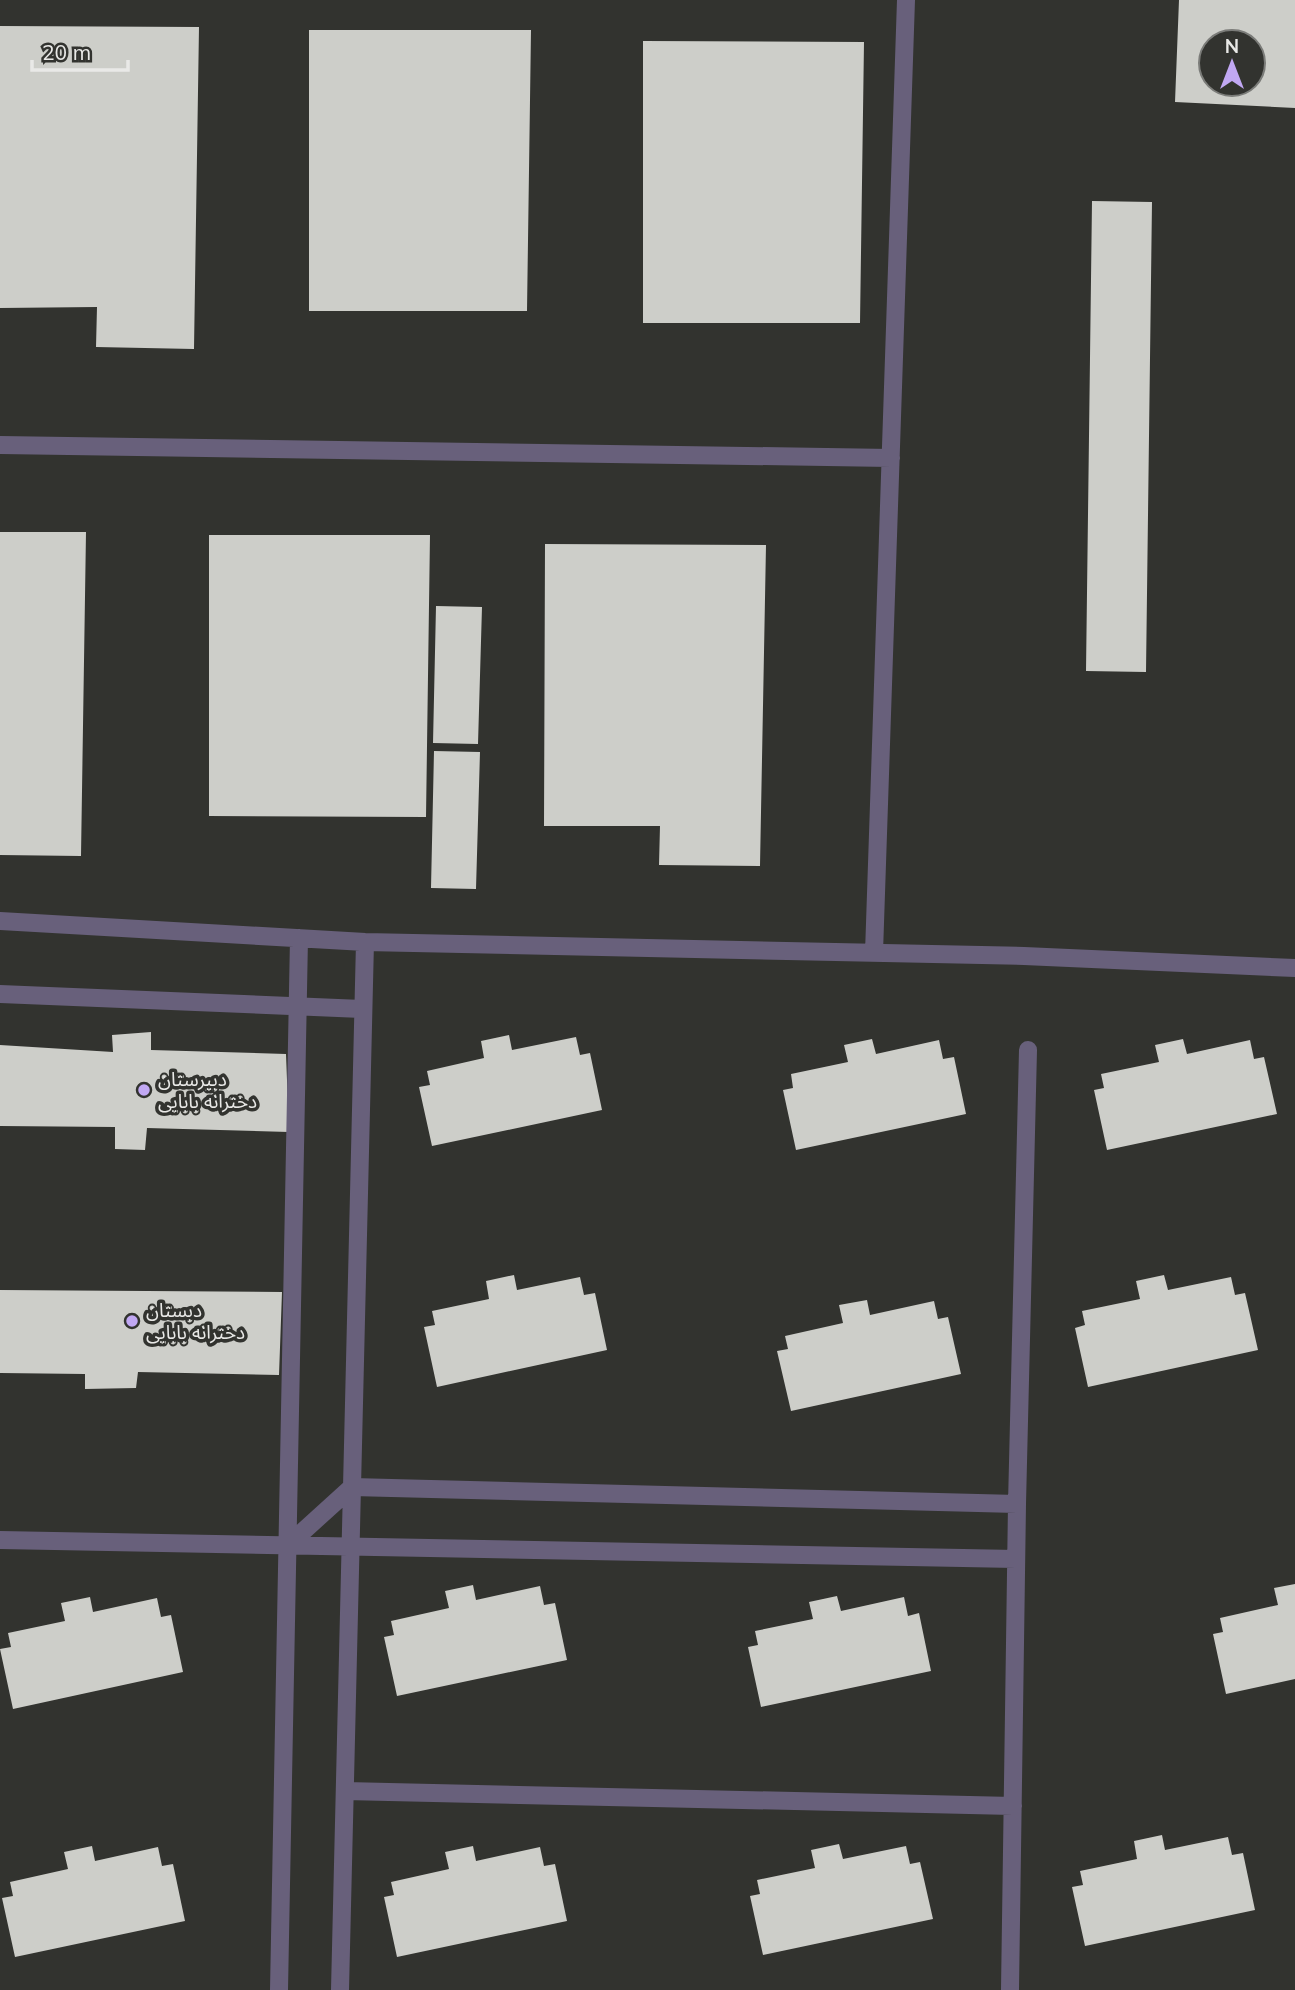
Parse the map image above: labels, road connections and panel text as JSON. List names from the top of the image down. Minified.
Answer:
{"places":["دبیرستان دخترانه بابایی","دبستان دخترانه بابایی"],"scale_bar":"20 m","north":"top"}
